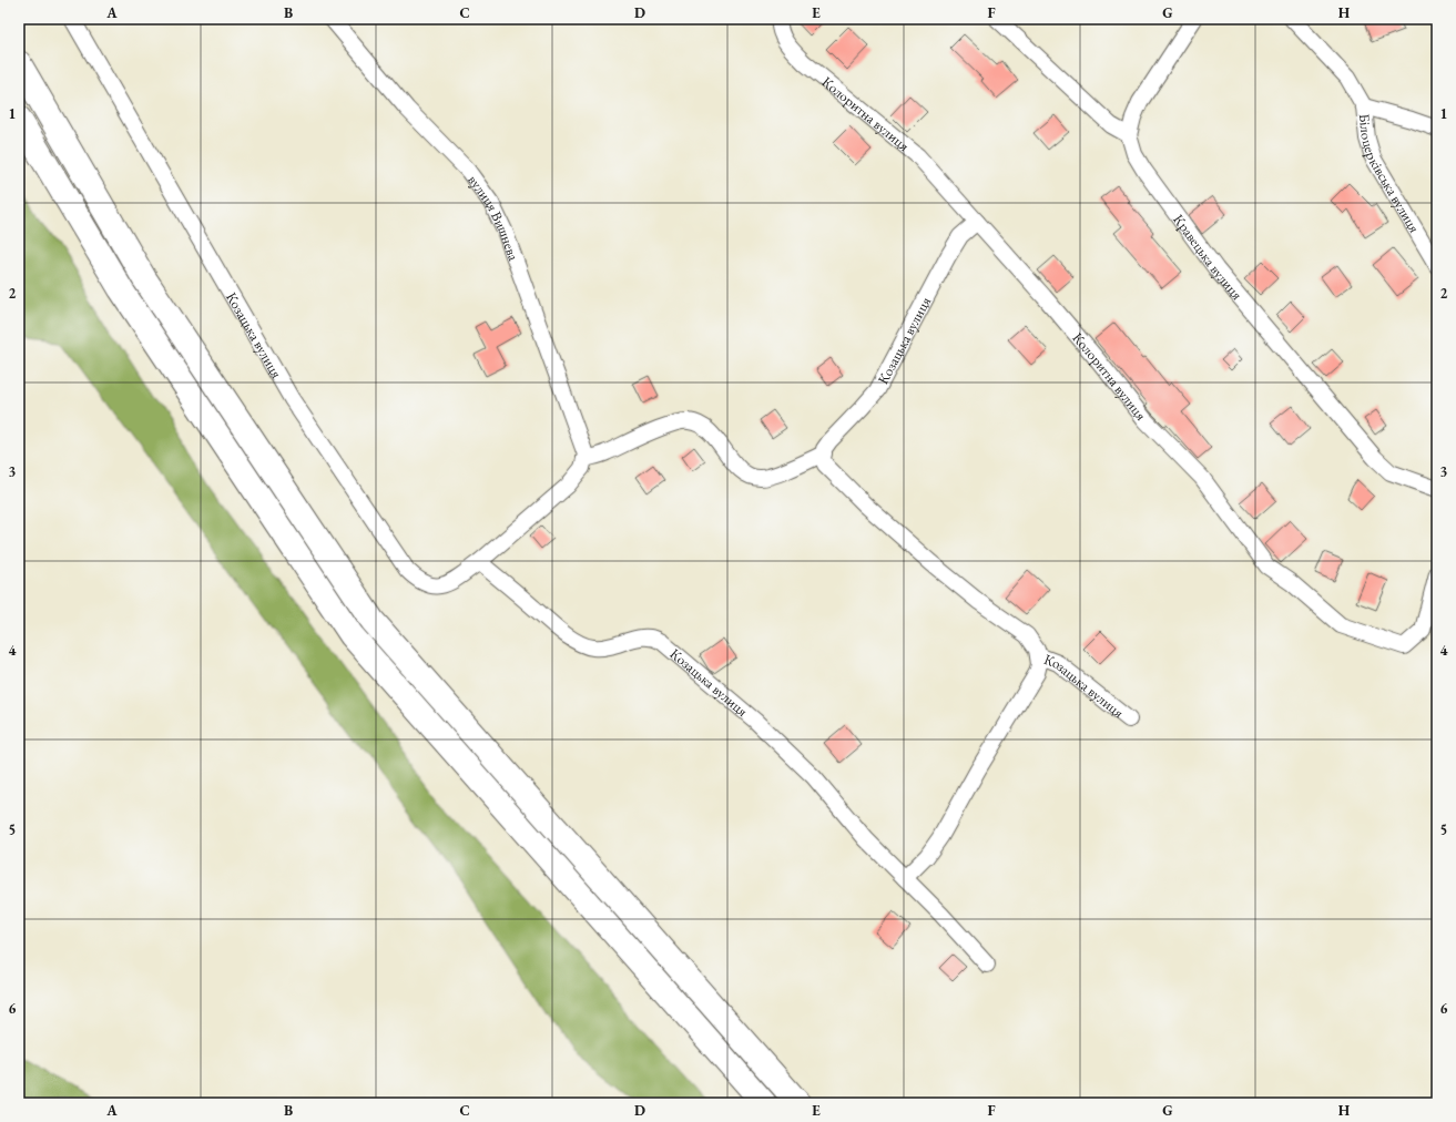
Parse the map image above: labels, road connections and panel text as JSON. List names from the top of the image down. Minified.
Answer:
{"streets":{"street":["Колоритна вулиця","Білоцерківська вулиця","вулиця Вишнева","Кравецька вулиця","Козацька вулиця"]},"crossings":[["Колоритна вулиця","Козацька вулиця"],["вулиця Вишнева","Козацька вулиця"]],"grid":{"columns":["A","B","C","D","E","F","G","H"],"rows":["1","2","3","4","5","6"]}}
